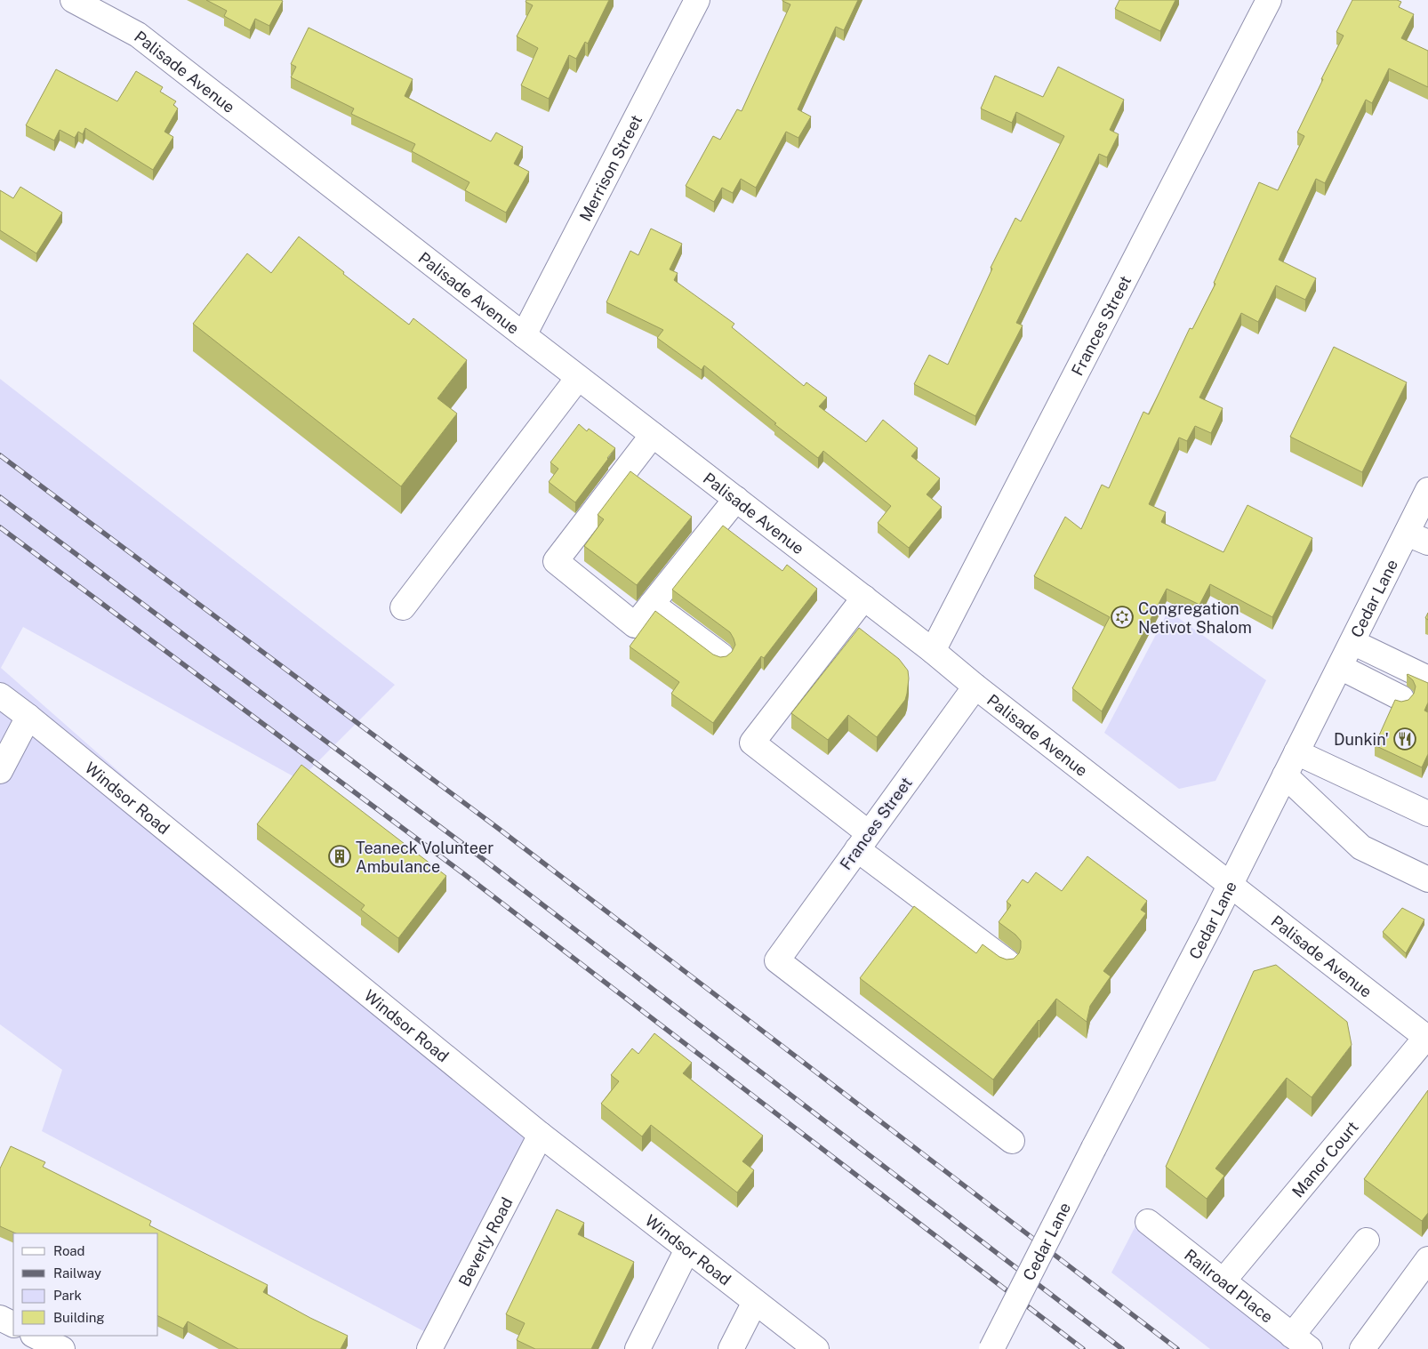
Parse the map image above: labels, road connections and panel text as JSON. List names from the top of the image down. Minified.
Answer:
{"streets":{"street":["Palisade Avenue","Merrison Street","Frances Street","Cedar Lane","Windsor Road","Manor Court","Beverly Road","Railroad Place"]},"crossings":[["Palisade Avenue","Merrison Street"],["Palisade Avenue","Frances Street"],["Palisade Avenue","Cedar Lane"],["Palisade Avenue","Manor Court"],["Windsor Road","Beverly Road"],["Manor Court","Railroad Place"]],"places":{"synagogue":["Congregation Netivot Shalom"],"restaurant":["Dunkin'"],"building":["Teaneck Volunteer Ambulance"]},"legend":["Road","Railway","Park","Building"]}
